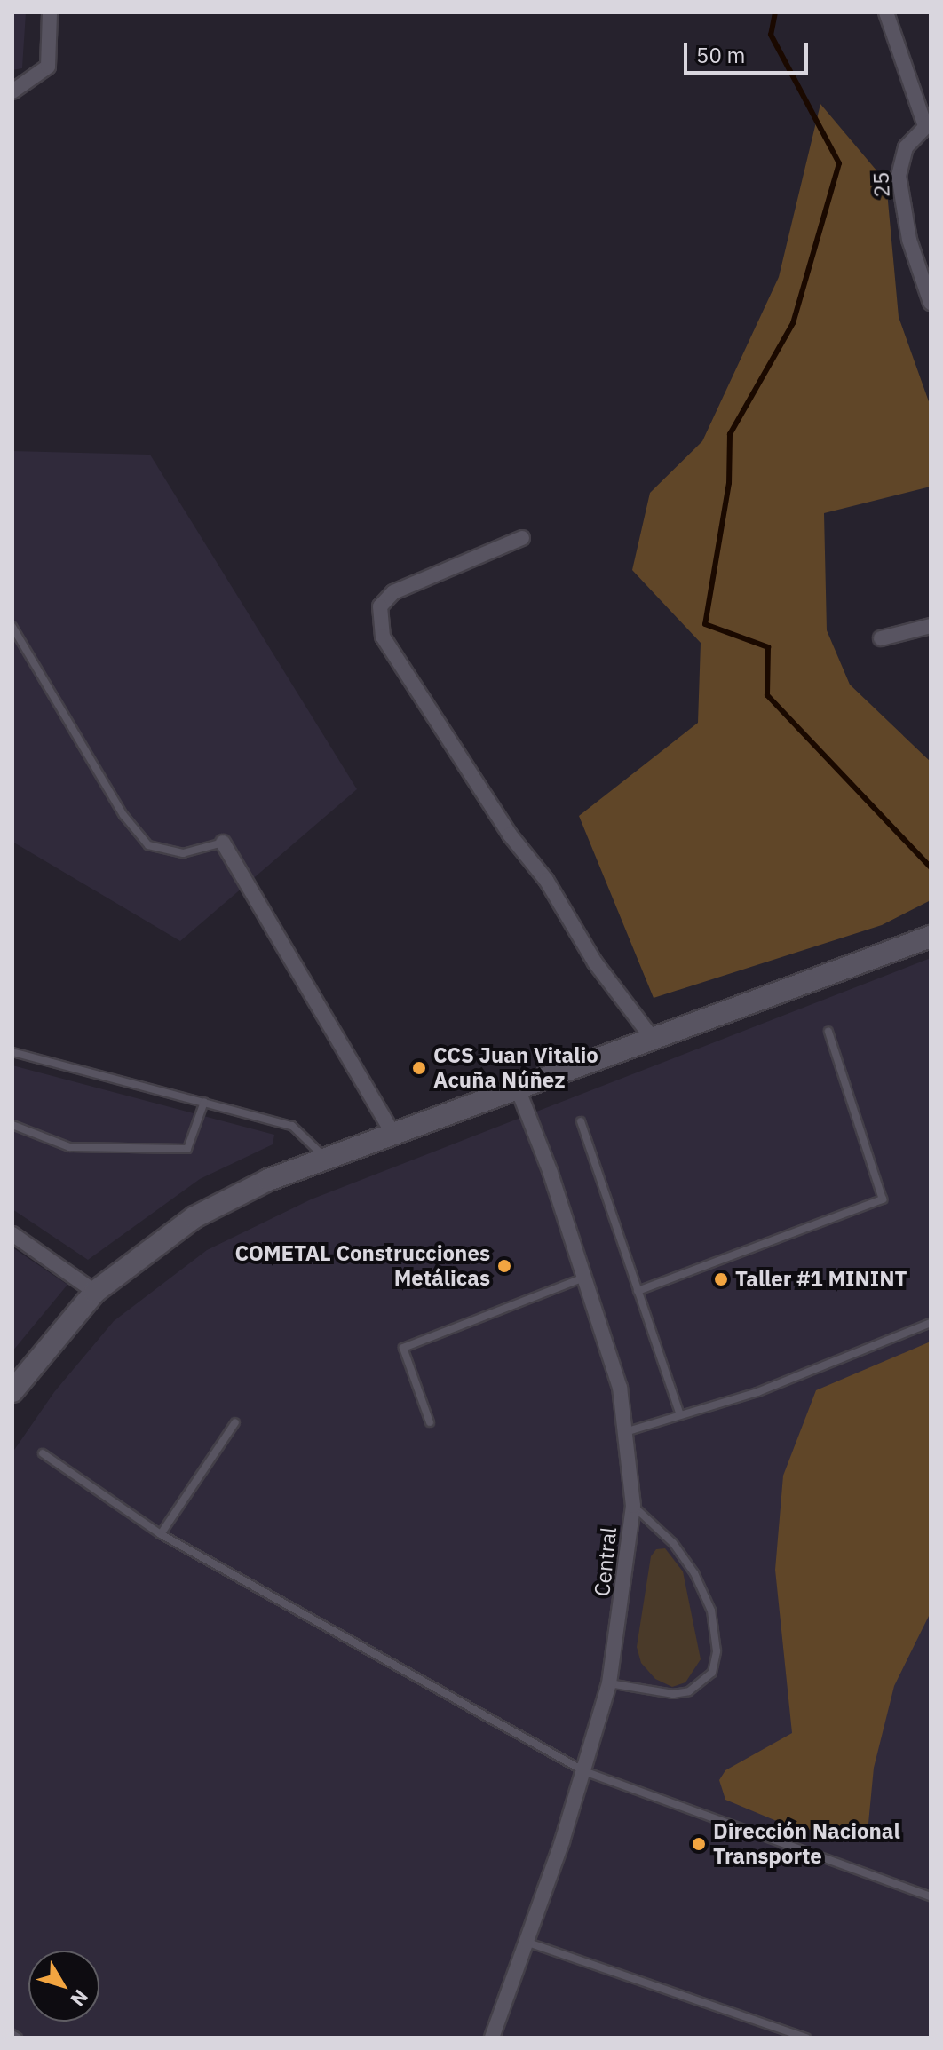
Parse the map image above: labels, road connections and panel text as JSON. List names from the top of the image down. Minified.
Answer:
{"streets":{"street":["25","Central"]},"places":["CCS Juan Vitalio Acuña Núñez","COMETAL Construcciones Metálicas","Taller #1 MININT","Dirección Nacional Transporte"],"scale_bar":"50 m","north":"bottom right"}
